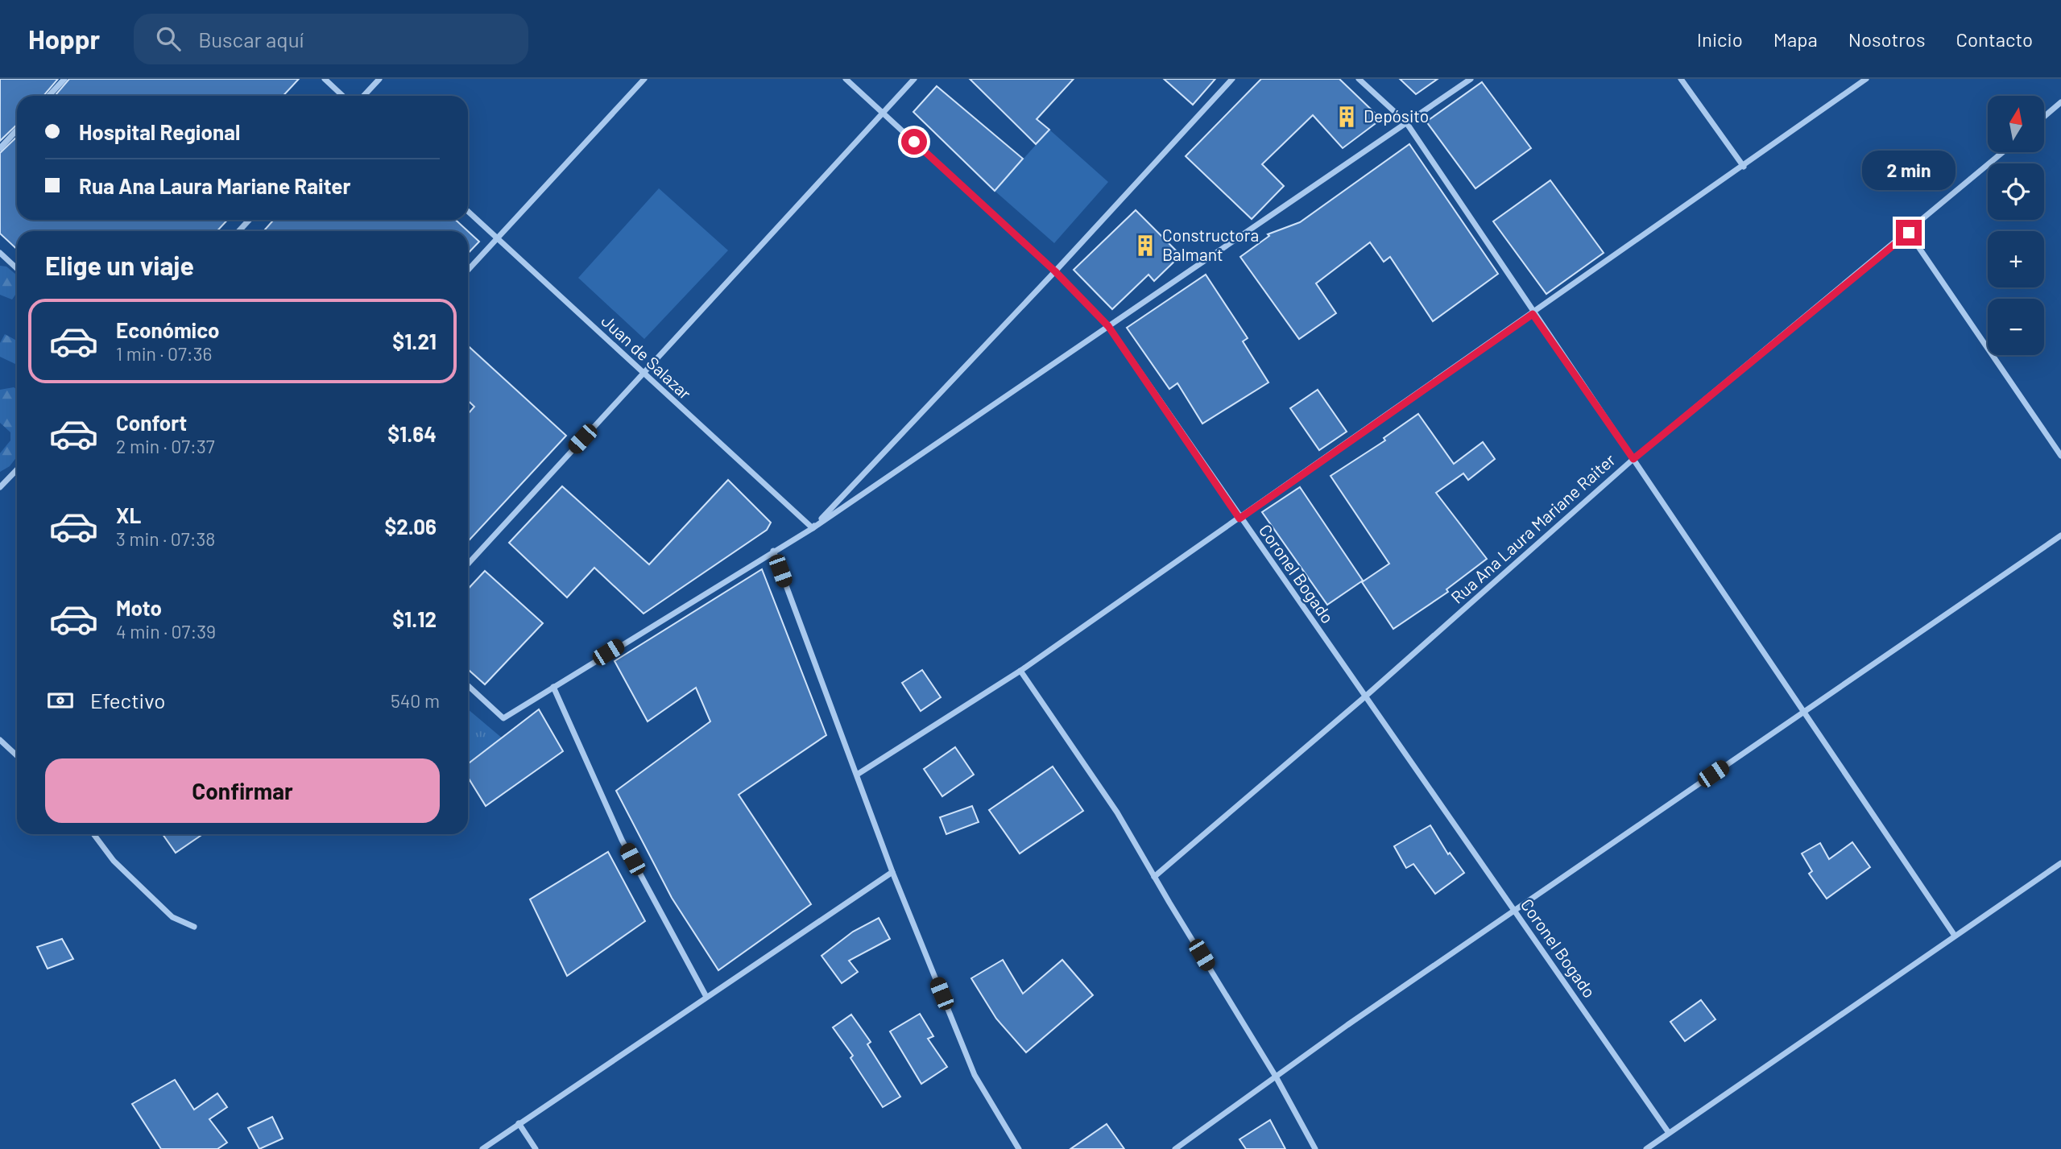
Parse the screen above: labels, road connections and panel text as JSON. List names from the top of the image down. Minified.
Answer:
{"streets":{"street":["Juan de Salazar","Rua Ana Laura Mariane Raiter","Coronel Bogado"]},"crossings":[["Rua Ana Laura Mariane Raiter","Coronel Bogado"]],"places":{"building":["Depósito","Constructora Balmant"]},"north":"top","page":{"header":"Hoppr","search":"Buscar aquí","nav":["Inicio","Mapa","Nosotros","Contacto"],"map_buttons":["+","−"],"banner":["Hospital Regional","Rua Ana Laura Mariane Raiter"],"bubble":"2 min","heading":"Elige un viaje","list":[{"name":"Económico","note":"1 min · 07:36","value":"$1.21"},{"name":"Confort","note":"2 min · 07:37","value":"$1.64"},{"name":"XL","note":"3 min · 07:38","value":"$2.06"},{"name":"Moto","note":"4 min · 07:39","value":"$1.12"}],"pay":["Efectivo","540 m"],"buttons":"Confirmar"}}
